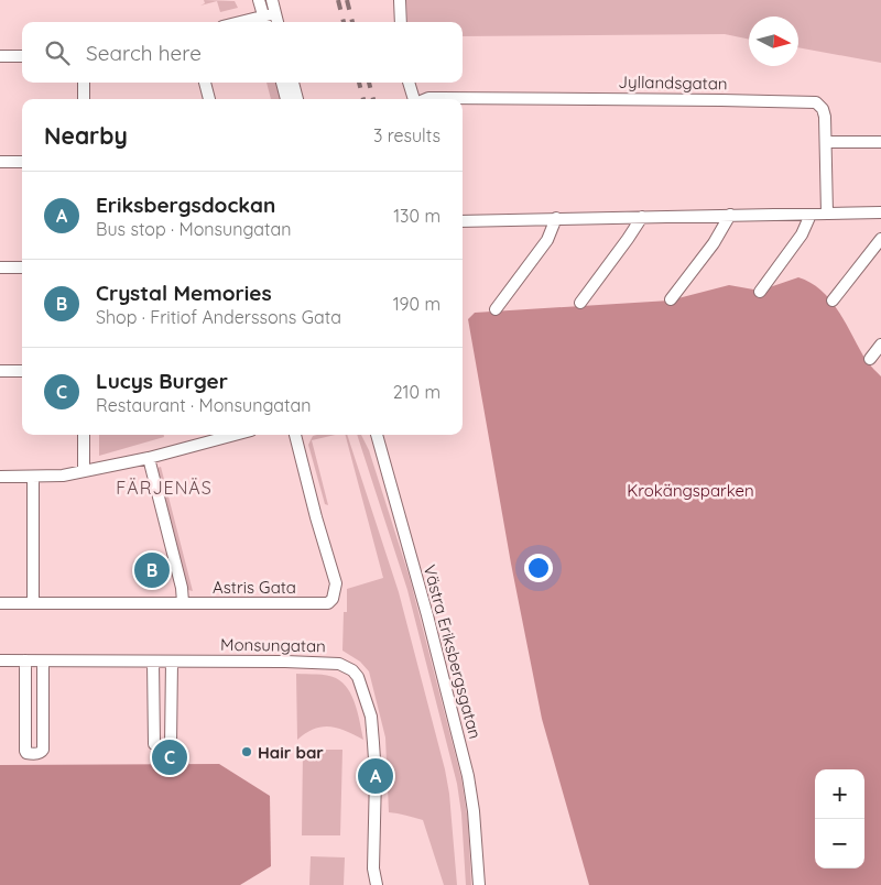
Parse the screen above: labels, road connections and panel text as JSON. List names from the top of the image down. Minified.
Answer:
{"streets":{"street":["Jyllandsgatan","Astris Gata","Monsungatan","Västra Eriksbergsgatan"]},"districts":["FÄRJENÄS"],"parks":["Krokängsparken"],"places":["Hair bar"],"north":"right","page":{"search":"Search here","heading":["Nearby","3 results"],"list":[{"mark":"A","name":"Eriksbergsdockan","note":"Bus stop · Monsungatan","value":"130 m"},{"mark":"B","name":"Crystal Memories","note":"Shop · Fritiof Anderssons Gata","value":"190 m"},{"mark":"C","name":"Lucys Burger","note":"Restaurant · Monsungatan","value":"210 m"}],"pins":["B","C","A"],"map_buttons":["+","−"]}}
